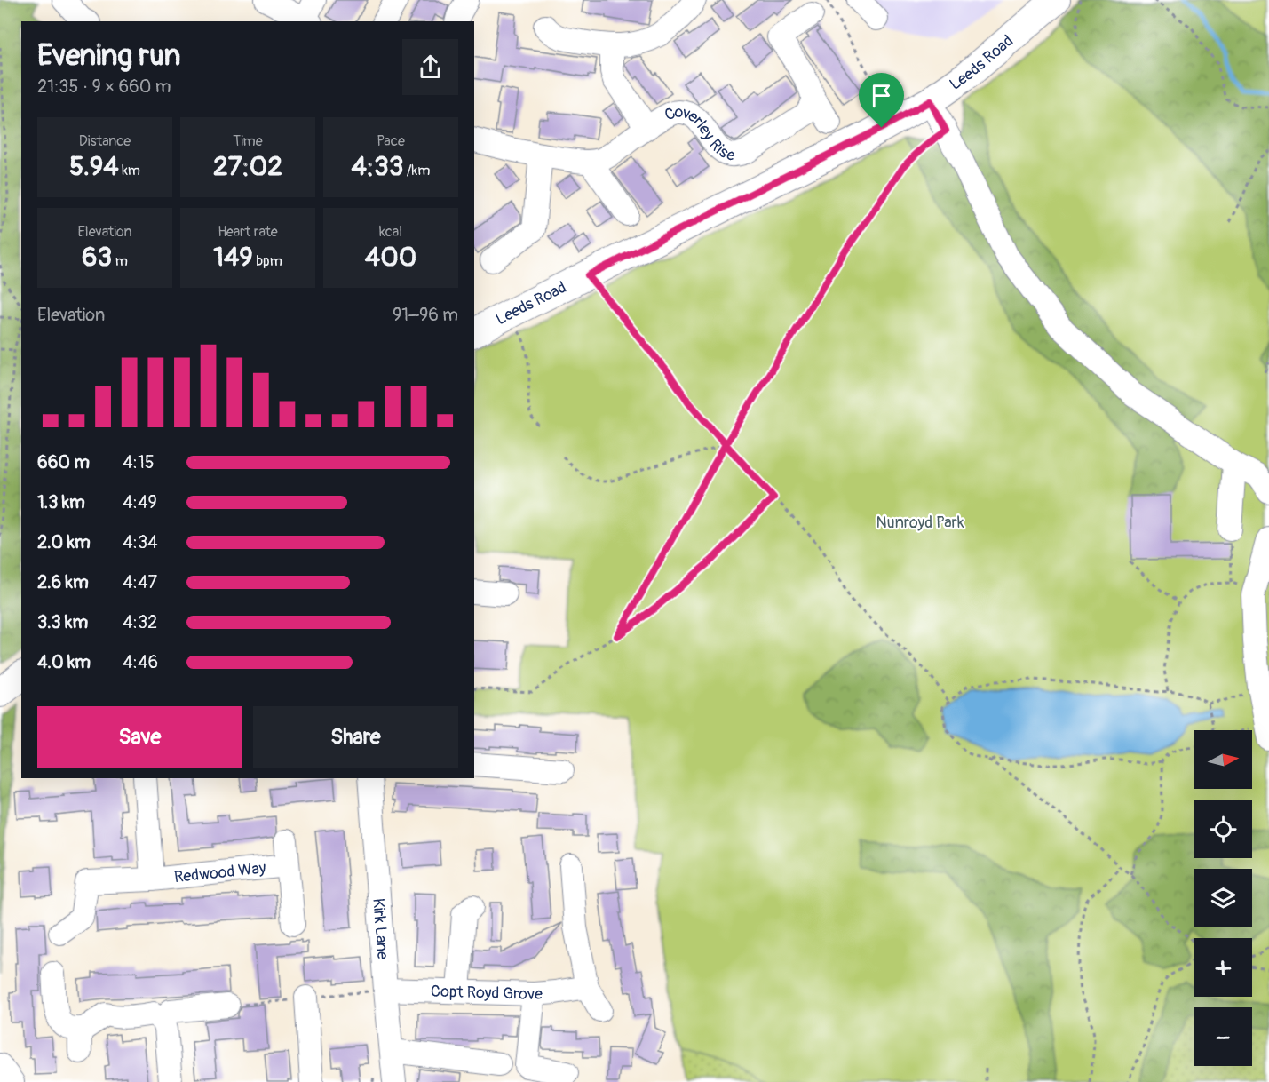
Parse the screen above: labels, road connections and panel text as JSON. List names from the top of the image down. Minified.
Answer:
{"streets":{"main road":["Leeds Road"],"street":["Coverley Rise","Redwood Way","Kirk Lane","Copt Royd Grove"]},"crossings":[["Kirk Lane","Copt Royd Grove"]],"parks":["Nunroyd Park"],"north":"right","page":{"heading":["Evening run","21:35 · 9 × 660 m"],"stats":[["Distance","5.94 km"],["Time","27:02"],["Pace","4:33 /km"],["Elevation","63 m"],["Heart rate","149 bpm"],["kcal","400"]],"chart":["Elevation","91–96 m"],"list":[{"name":"660 m","note":"4:15"},{"name":"1.3 km","note":"4:49"},{"name":"2.0 km","note":"4:34"},{"name":"2.6 km","note":"4:47"},{"name":"3.3 km","note":"4:32"},{"name":"4.0 km","note":"4:46"}],"buttons":["Save","Share"],"map_buttons":["+","−"]}}
